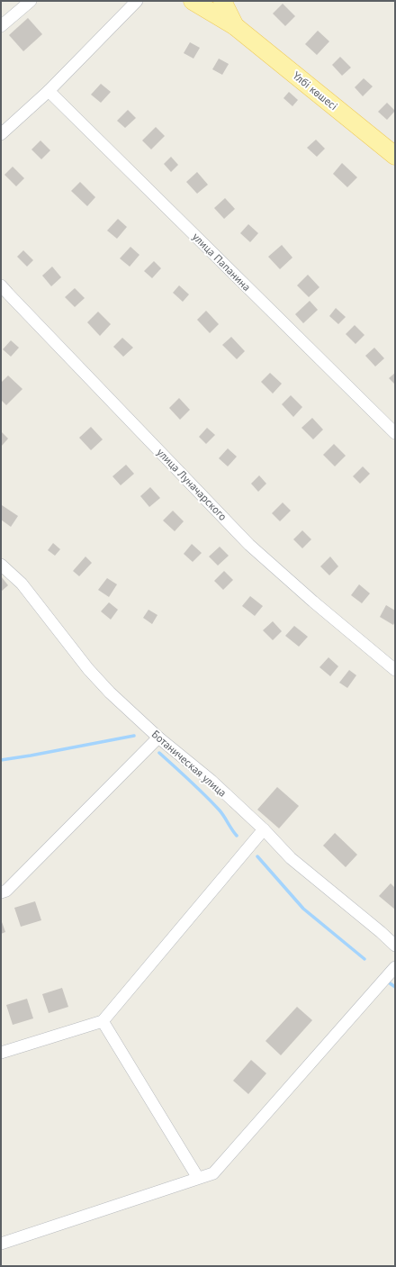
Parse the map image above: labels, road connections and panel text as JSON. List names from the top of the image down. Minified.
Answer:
{"streets":{"main road":["Үлбі көшесі"],"street":["улица Папанина","улица Луначарского","Ботаническая улица"]}}
